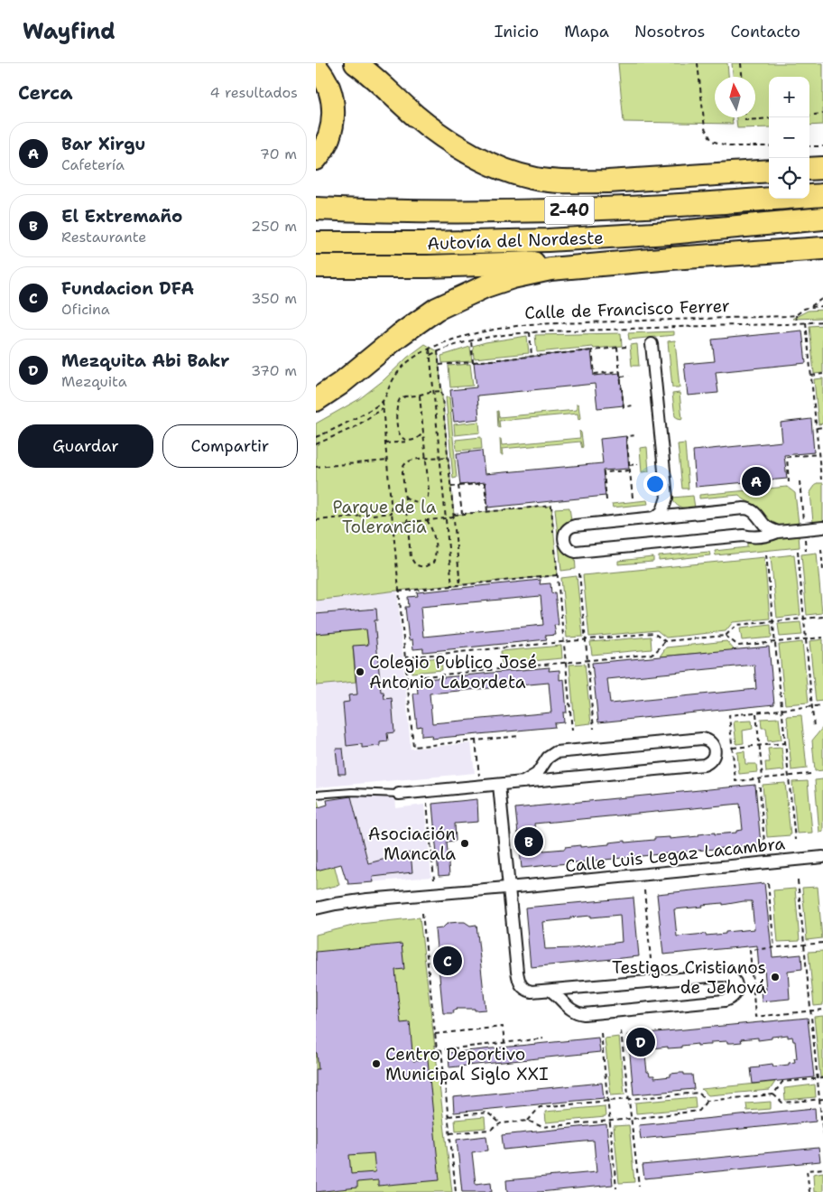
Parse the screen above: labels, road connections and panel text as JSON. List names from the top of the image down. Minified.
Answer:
{"streets":{"highway":["Z-40","Autovía del Nordeste"],"street":["Calle Luis Legaz Lacambra"],"path":["Calle de Francisco Ferrer"]},"parks":["Parque de la Tolerancia"],"places":["Colegio Publico José Antonio Labordeta","Asociación Mancala","Testigos Cristianos de Jehová","Centro Deportivo Municipal Siglo XXI"],"north":"top","page":{"header":"Wayfind","nav":["Inicio","Mapa","Nosotros","Contacto"],"heading":["Cerca","4 resultados"],"map_buttons":["+","−"],"list":[{"mark":"A","name":"Bar Xirgu","note":"Cafetería","value":"70 m"},{"mark":"B","name":"El Extremaño","note":"Restaurante","value":"250 m"},{"mark":"C","name":"Fundacion DFA","note":"Oficina","value":"350 m"},{"mark":"D","name":"Mezquita Abi Bakr","note":"Mezquita","value":"370 m"}],"buttons":["Guardar","Compartir"],"pins":["A","B","C","D"]}}
